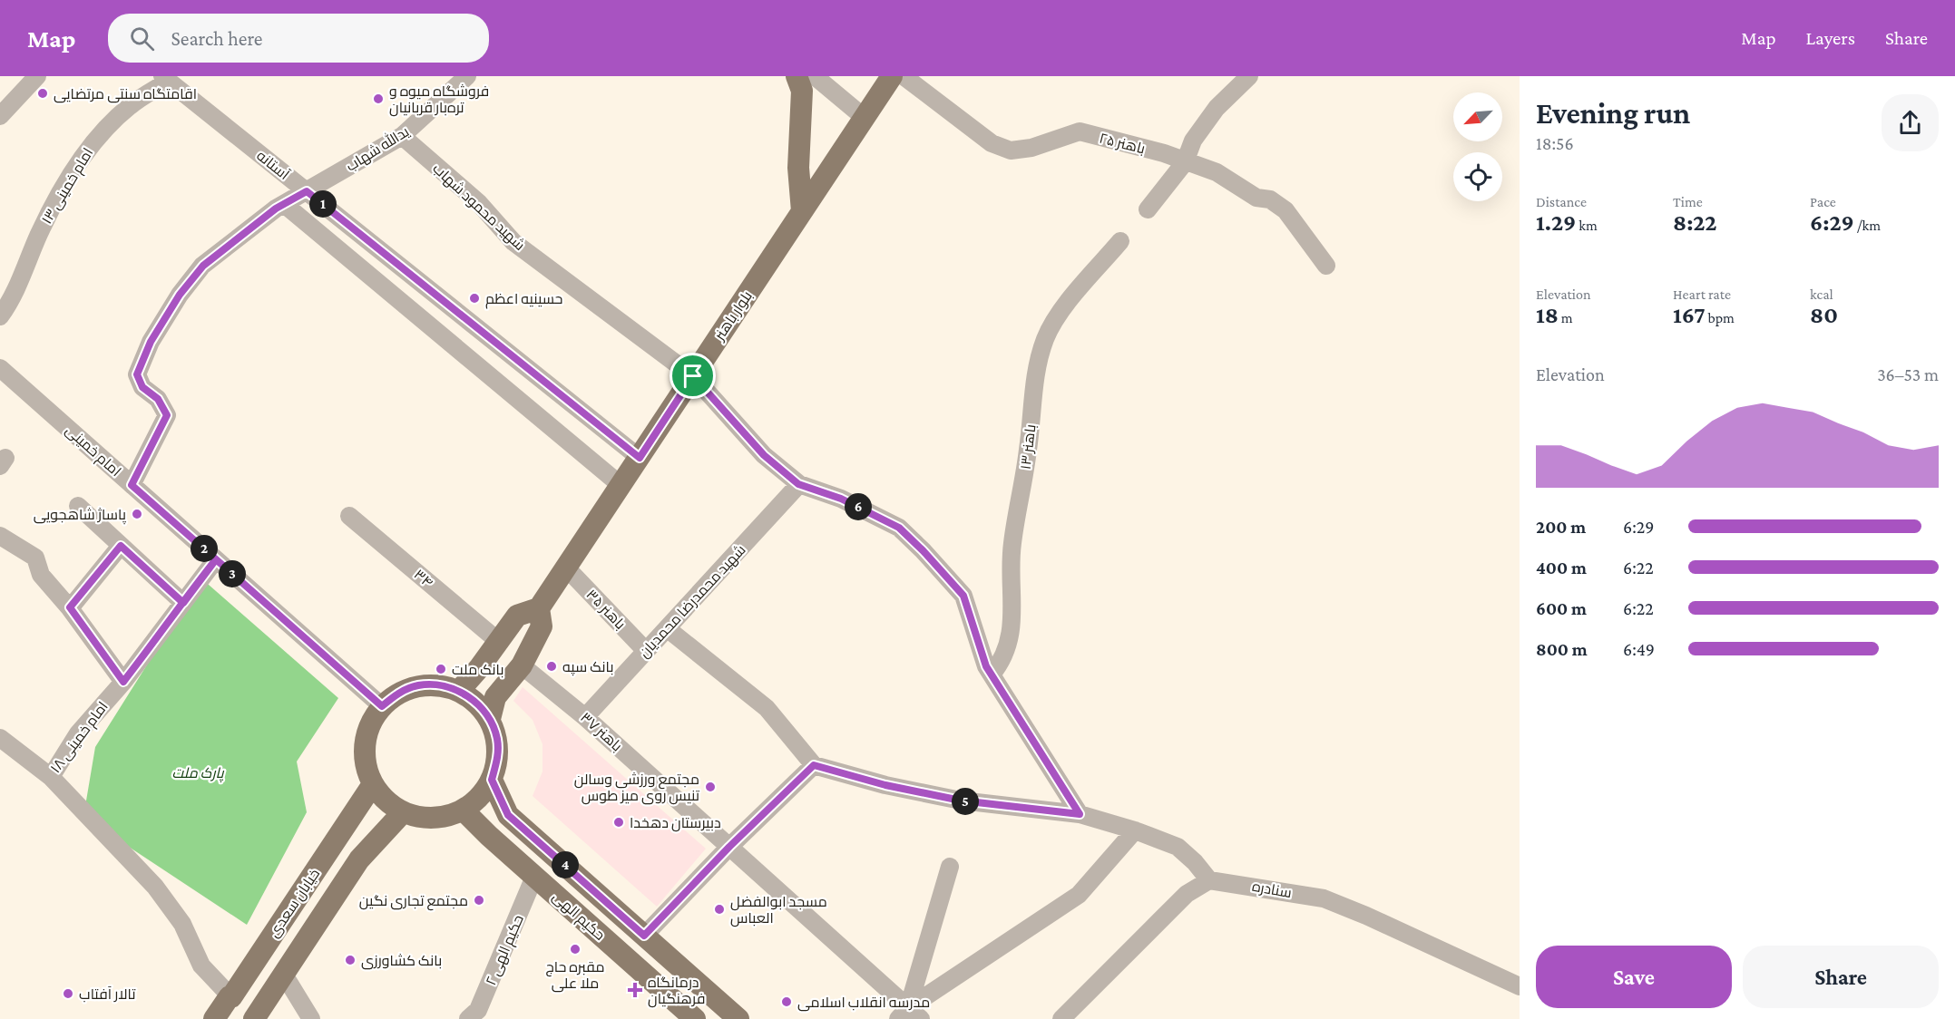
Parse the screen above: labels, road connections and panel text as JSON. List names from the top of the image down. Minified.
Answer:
{"streets":{"main road":["بلوار باهنر","خیابان سعدی","حکیم الهی"],"street":["باهنر ۲۵","یدالله شهاب","آستانه","امام خمینی ۱۳","شهید محمود شهاب","باهنر ۱۳","امام خمینی","۳۴","شهید محمدرضا محمدیان","باهنر ۳۵","باهنر ۳۷","امام خمینی ۱۸","سنادره","حکیم الهی ۲"]},"crossings":[["یدالله شهاب","آستانه"],["یدالله شهاب","شهید محمود شهاب"],["یدالله شهاب","امام خمینی"],["آستانه","امام خمینی ۱۳"],["آستانه","بلوار باهنر"],["شهید محمود شهاب","بلوار باهنر"],["شهید محمود شهاب","شهید محمدرضا محمدیان"],["بلوار باهنر","باهنر ۳۵"],["امام خمینی","امام خمینی ۱۸"],["امام خمینی","خیابان سعدی"],["امام خمینی","حکیم الهی"],["شهید محمدرضا محمدیان","باهنر ۳۵"],["شهید محمدرضا محمدیان","باهنر ۳۷"],["خیابان سعدی","حکیم الهی"],["حکیم الهی","حکیم الهی ۲"]],"parks":["پارک ملت"],"places":{"other":["اقامتگاه سنتی مرتضایی","فروشگاه میوه و تره‌بار قربانیان","حسینیه اعظم","پاساژ شاهجویی","بانک سپه","بانک ملت","مجتمع ورزشی وسالن تنیس روی میز طوس","دبیرستان دهخدا","مجتمع تجاری نگین","مسجد ابوالفضل العباس","مقبره حاج ملا علی","بانک کشاورزی","تالار آفتاب","مدرسه انقلاب اسلامی"],"health":["درمانگاه فرهنگیان"]},"north":"bottom left","page":{"header":"Map","search":"Search here","nav":["Map","Layers","Share"],"heading":["Evening run","18:56"],"stats":[["Distance","1.29 km"],["Time","8:22"],["Pace","6:29 /km"],["Elevation","18 m"],["Heart rate","167 bpm"],["kcal","80"]],"pins":["1","6","2","3","5","4"],"chart":["Elevation","36–53 m"],"list":[{"name":"200 m","note":"6:29"},{"name":"400 m","note":"6:22"},{"name":"600 m","note":"6:22"},{"name":"800 m","note":"6:49"}],"buttons":["Save","Share"]}}
